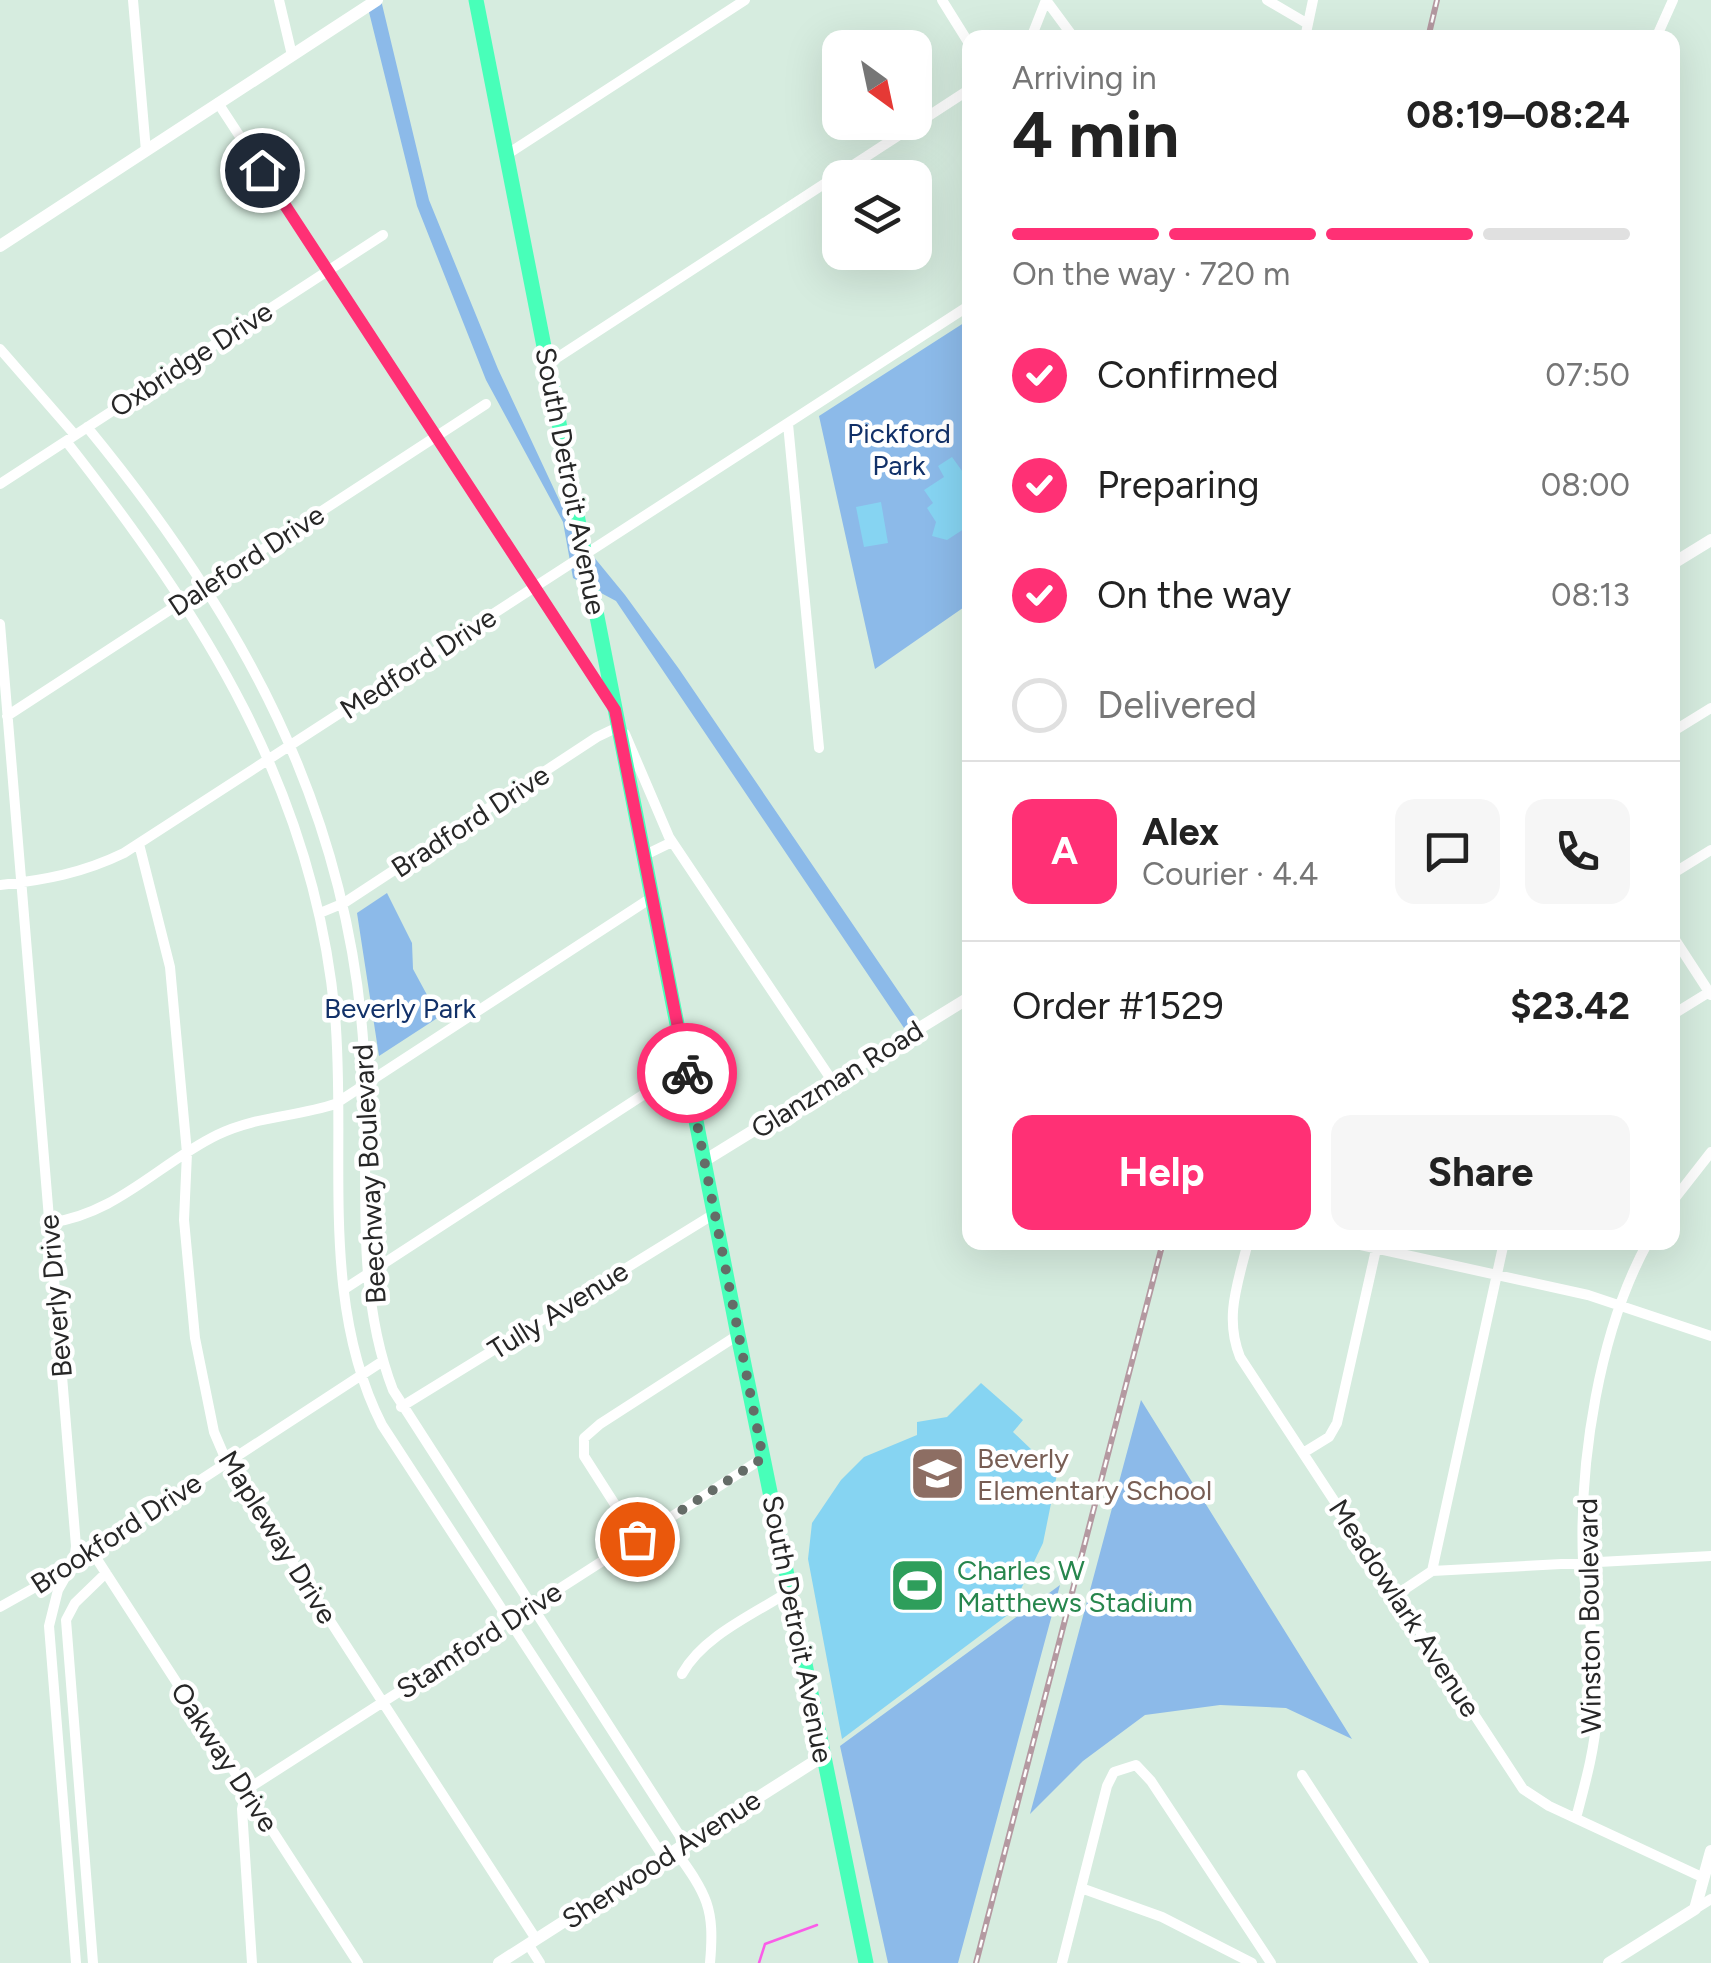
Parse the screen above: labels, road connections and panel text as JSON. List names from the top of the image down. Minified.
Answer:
{"streets":{"main road":["South Detroit Avenue"],"street":["Oxbridge Drive","Daleford Drive","Medford Drive","Bradford Drive","Glanzman Road","Beechway Boulevard","Beverly Drive","Tully Avenue","Brookford Drive","Mapleway Drive","Meadowlark Avenue","Winston Boulevard","Stamford Drive","Oakway Drive","Sherwood Avenue"]},"crossings":[["Oxbridge Drive","Beechway Boulevard"],["South Detroit Avenue","Medford Drive"],["South Detroit Avenue","Bradford Drive"],["South Detroit Avenue","Glanzman Road"],["South Detroit Avenue","Tully Avenue"],["South Detroit Avenue","Stamford Drive"],["South Detroit Avenue","Sherwood Avenue"],["Daleford Drive","Beechway Boulevard"],["Daleford Drive","Beverly Drive"],["Medford Drive","Beechway Boulevard"],["Medford Drive","Beverly Drive"],["Medford Drive","Mapleway Drive"],["Bradford Drive","Beechway Boulevard"],["Beechway Boulevard","Tully Avenue"],["Beechway Boulevard","Brookford Drive"],["Beechway Boulevard","Stamford Drive"],["Beechway Boulevard","Sherwood Avenue"],["Beverly Drive","Brookford Drive"],["Brookford Drive","Mapleway Drive"],["Brookford Drive","Oakway Drive"],["Mapleway Drive","Stamford Drive"],["Mapleway Drive","Sherwood Avenue"],["Meadowlark Avenue","Winston Boulevard"],["Stamford Drive","Oakway Drive"]],"parks":["Pickford Park","Beverly Park"],"places":{"school or university":["Beverly Elementary School"],"sports":["Charles W Matthews Stadium"]},"north":"bottom right","page":{"heading":["4 min","Arriving in","08:19–08:24"],"panel":["Alex","Courier · 4.4","Order #1529","$23.42"],"bar":"On the way · 720 m","list":[["Confirmed","07:50"],["Preparing","08:00"],["On the way","08:13"],"Delivered"],"round":"A","buttons":["Help","Share"]}}
